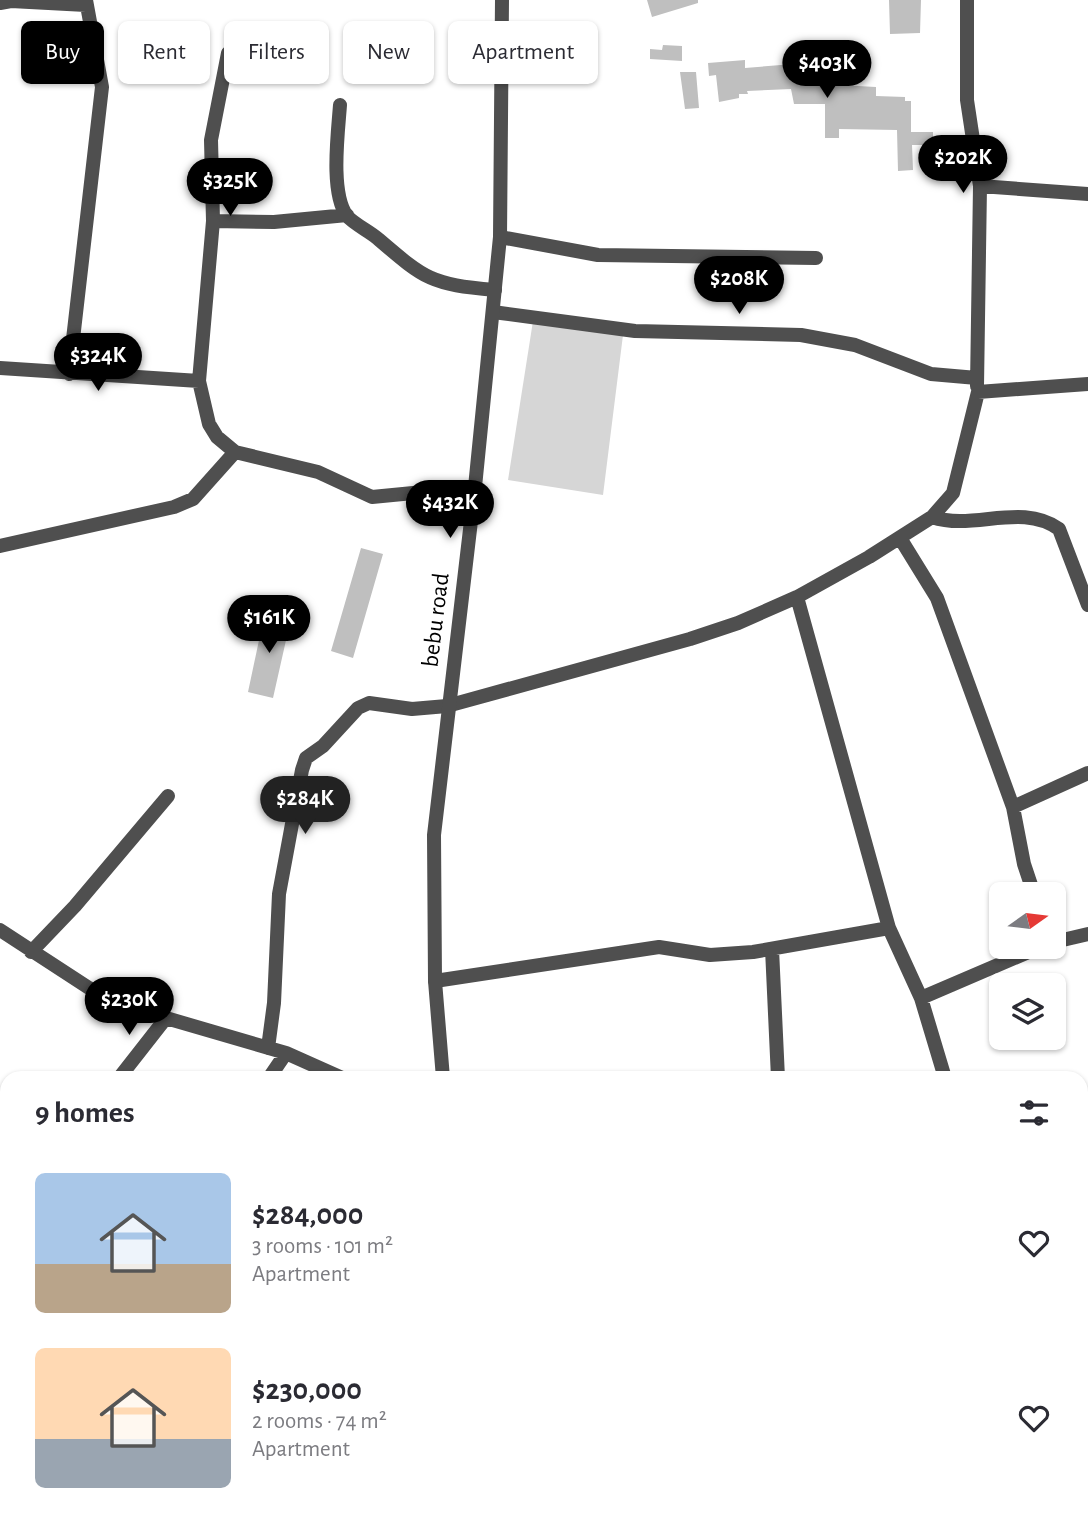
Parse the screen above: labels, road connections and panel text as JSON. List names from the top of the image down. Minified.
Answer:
{"streets":{"street":["bebu road"]},"north":"right","page":{"chip":["Buy","Rent","Filters","New","Apartment"],"price":["$403K","$202K","$325K","$208K","$324K","$432K","$161K","$284K","$230K"],"heading":"9 homes","list":[{"name":"$284,000","note":"3 rooms · 101 m² · Apartment"},{"name":"$230,000","note":"2 rooms · 74 m² · Apartment"}]}}
